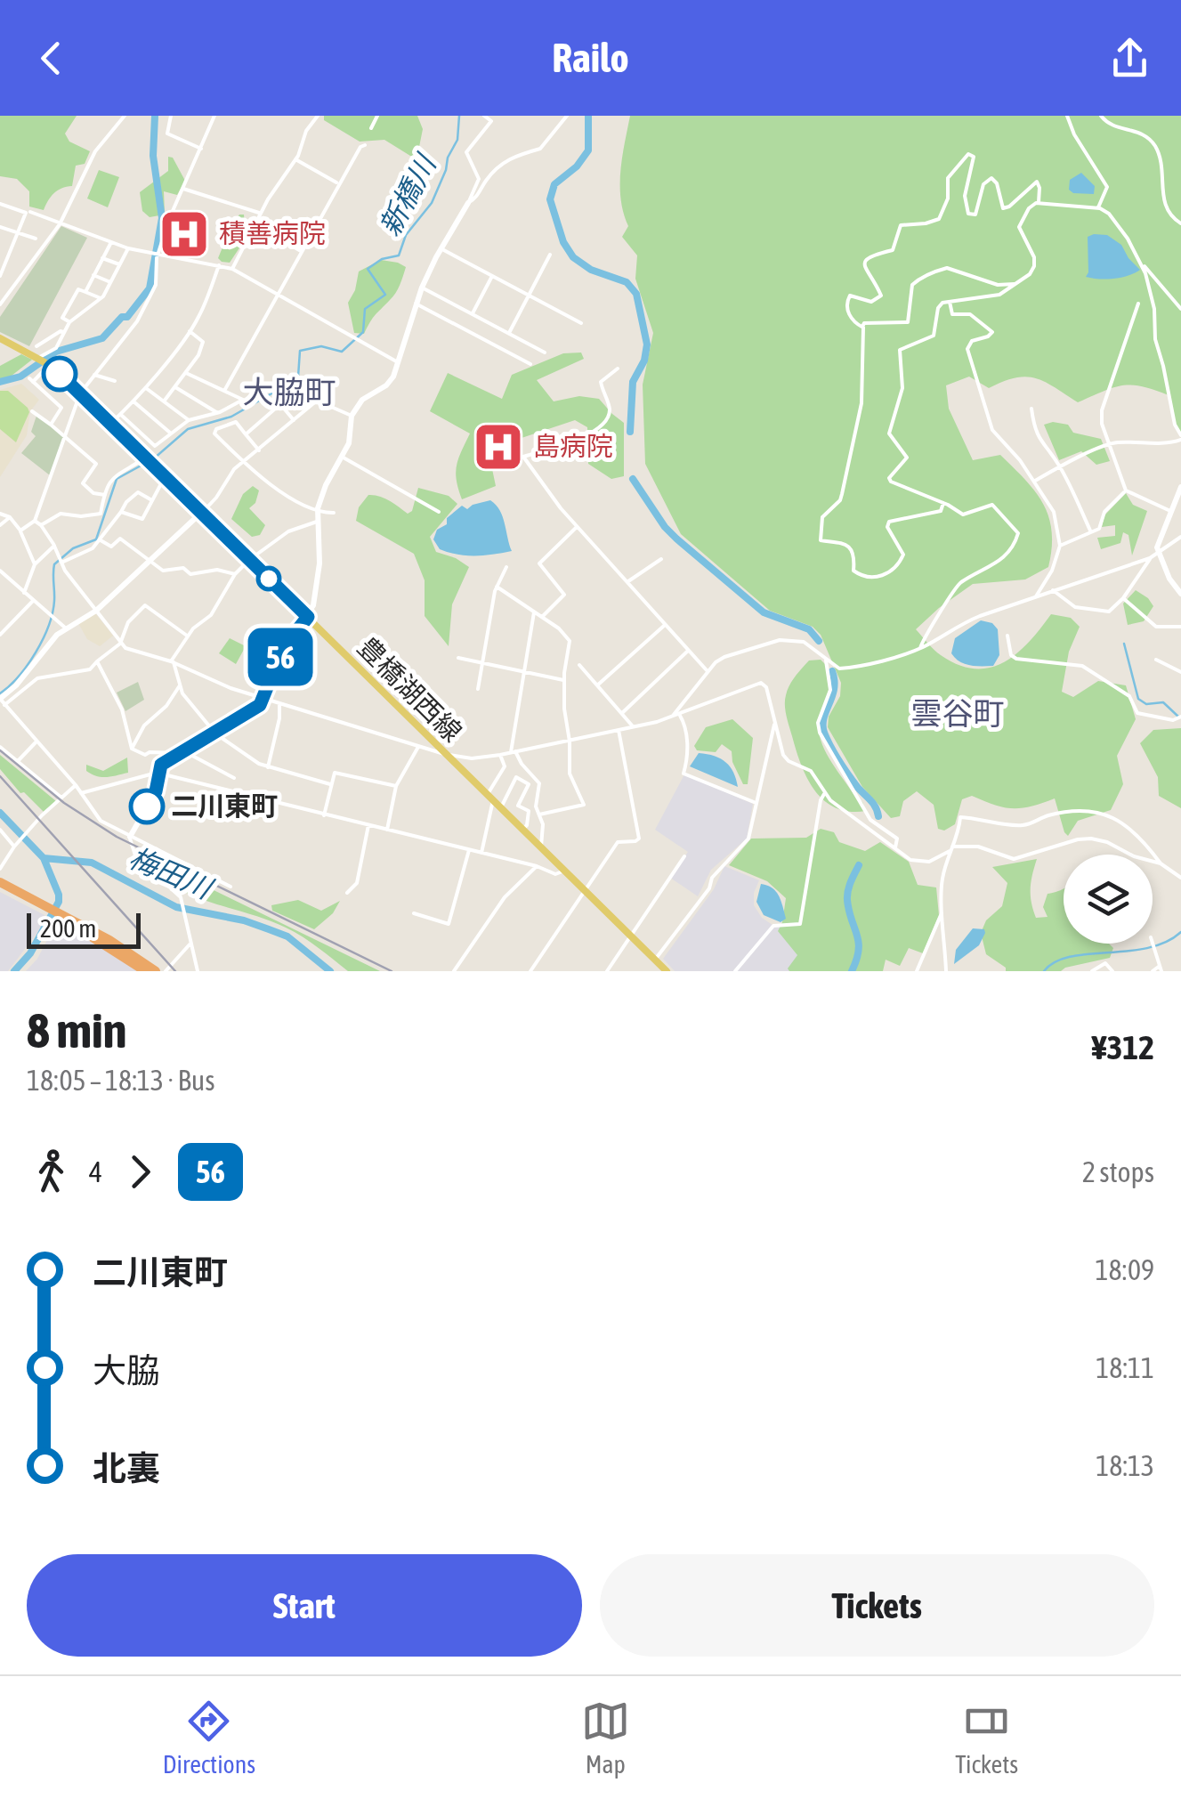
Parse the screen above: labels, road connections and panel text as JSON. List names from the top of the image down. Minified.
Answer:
{"streets":{"main road":["豊橋湖西線"]},"districts":["大脇町","雲谷町"],"water":["新橋川","梅田川"],"places":{"hospital":["積善病院","島病院"],"other":["二川東町"]},"lines":["bus line 56"],"scale_bar":"200 m","page":{"header":"Railo","on_map":"56","scale":"200 m","heading":["8 min","18:05 – 18:13 · Bus","¥312"],"legs":["4","56","2 stops"],"list":[{"name":"二川東町","value":"18:09"},{"name":"大脇","value":"18:11"},{"name":"北裏","value":"18:13"}],"buttons":["Start","Tickets"],"tabs":["Directions","Map","Tickets"]}}
